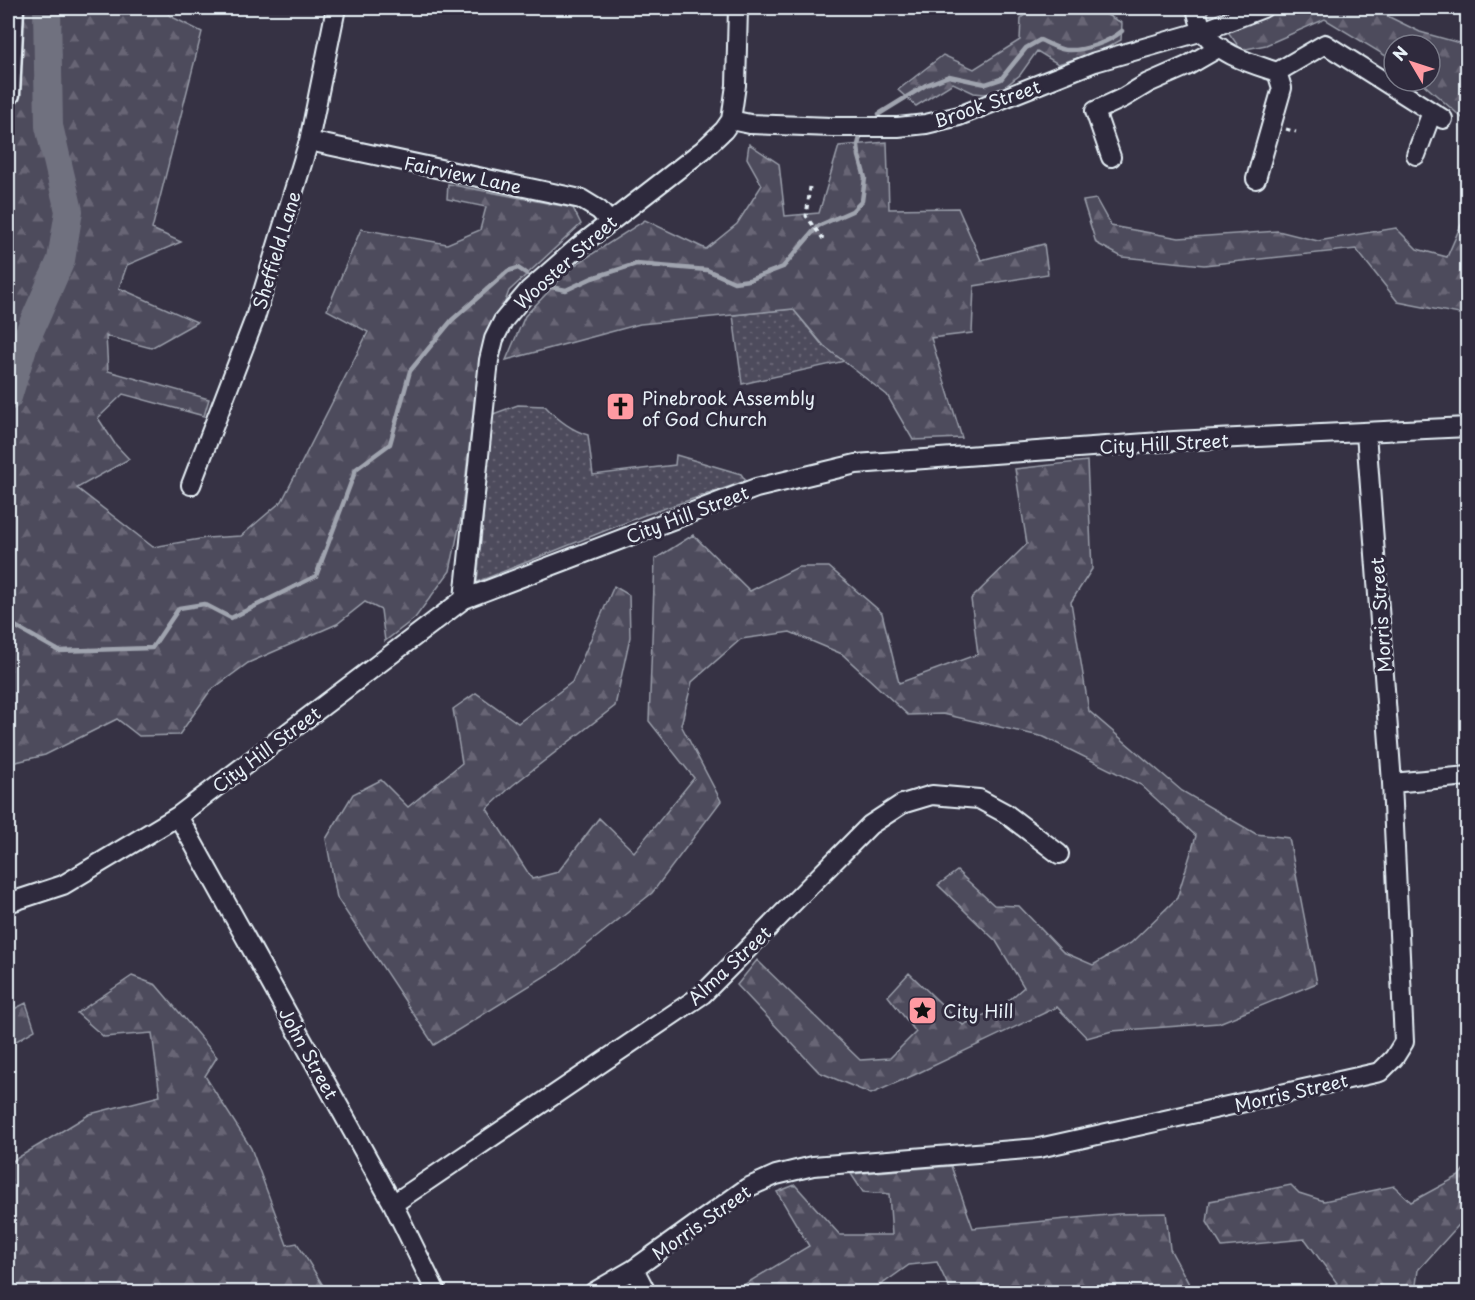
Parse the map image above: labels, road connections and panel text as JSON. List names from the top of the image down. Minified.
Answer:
{"streets":{"street":["Brook Street","Fairview Lane","Sheffield Lane","Wooster Street","City Hill Street","Morris Street","Alma Street","John Street"]},"crossings":[["Brook Street","Wooster Street"],["Fairview Lane","Sheffield Lane"],["Fairview Lane","Wooster Street"],["Wooster Street","City Hill Street"],["City Hill Street","Morris Street"],["City Hill Street","John Street"],["Alma Street","John Street"]],"places":{"church":["Pinebrook Assembly of God Church"],"place":["City Hill"]},"north":"top left"}
